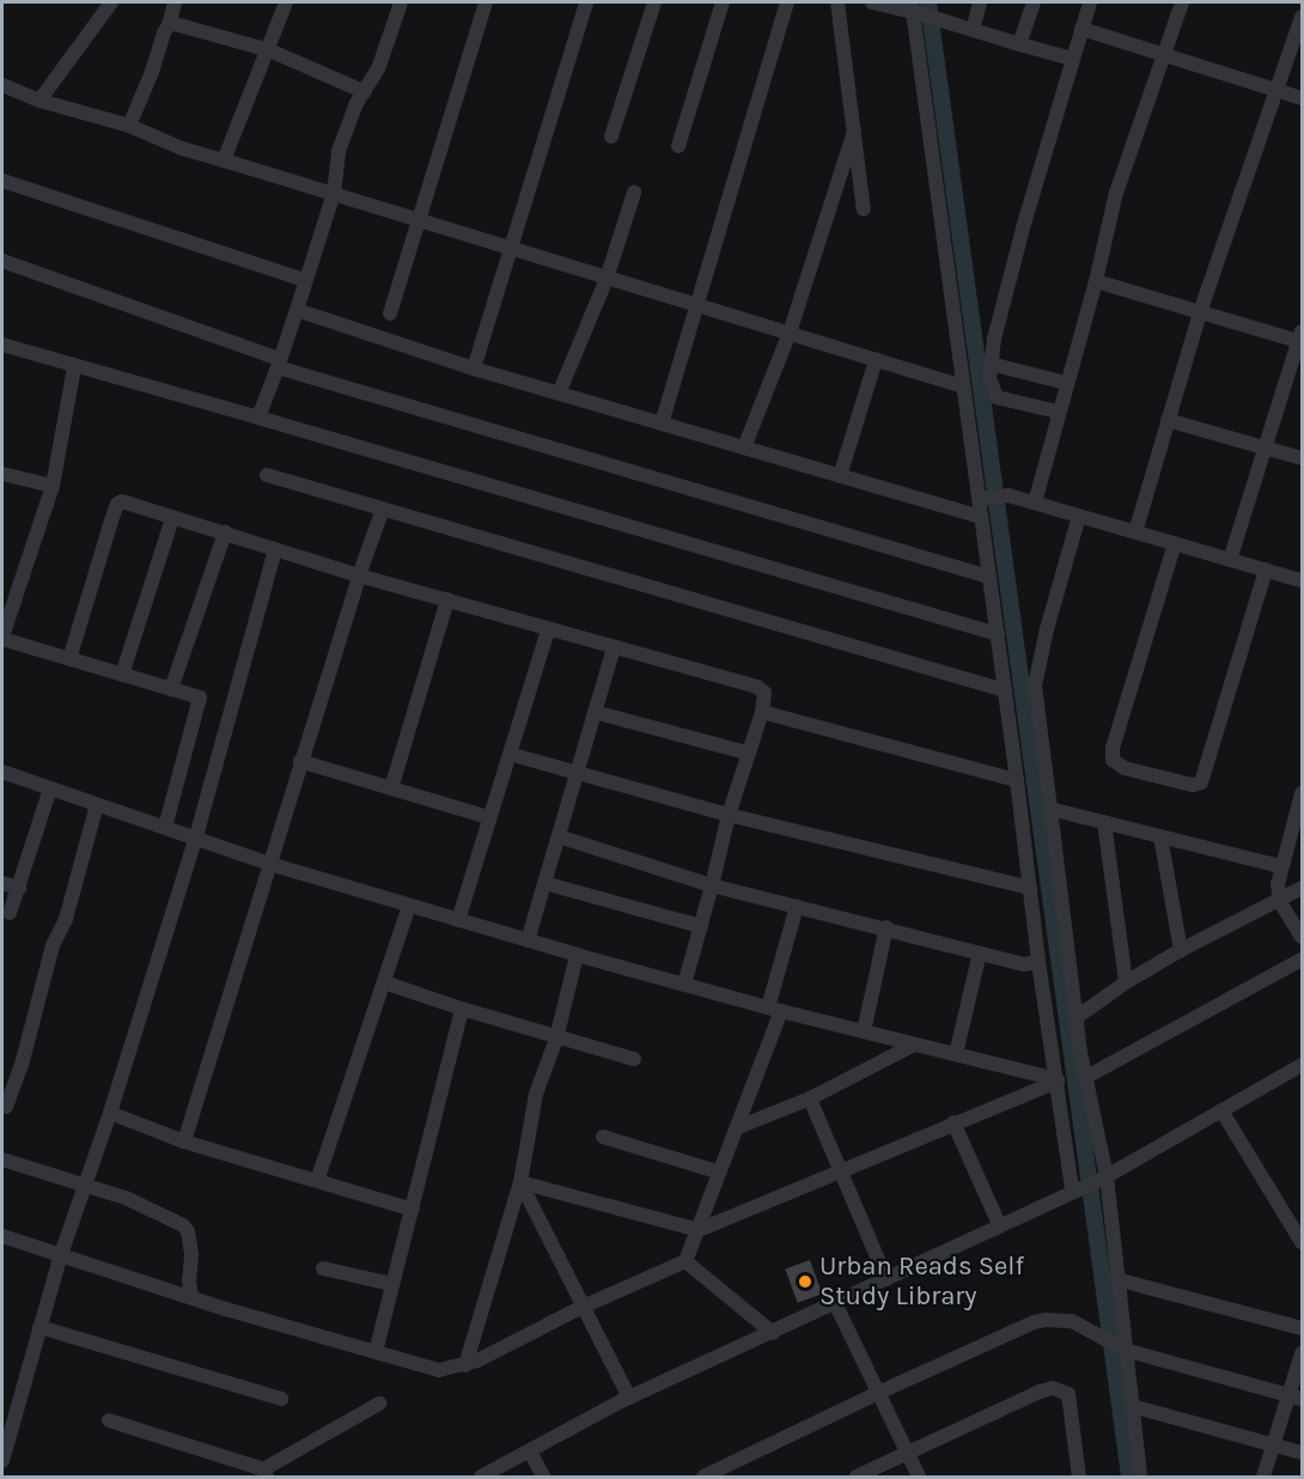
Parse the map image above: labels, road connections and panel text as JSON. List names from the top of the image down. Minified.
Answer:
{"places":["Urban Reads Self Study Library"]}
